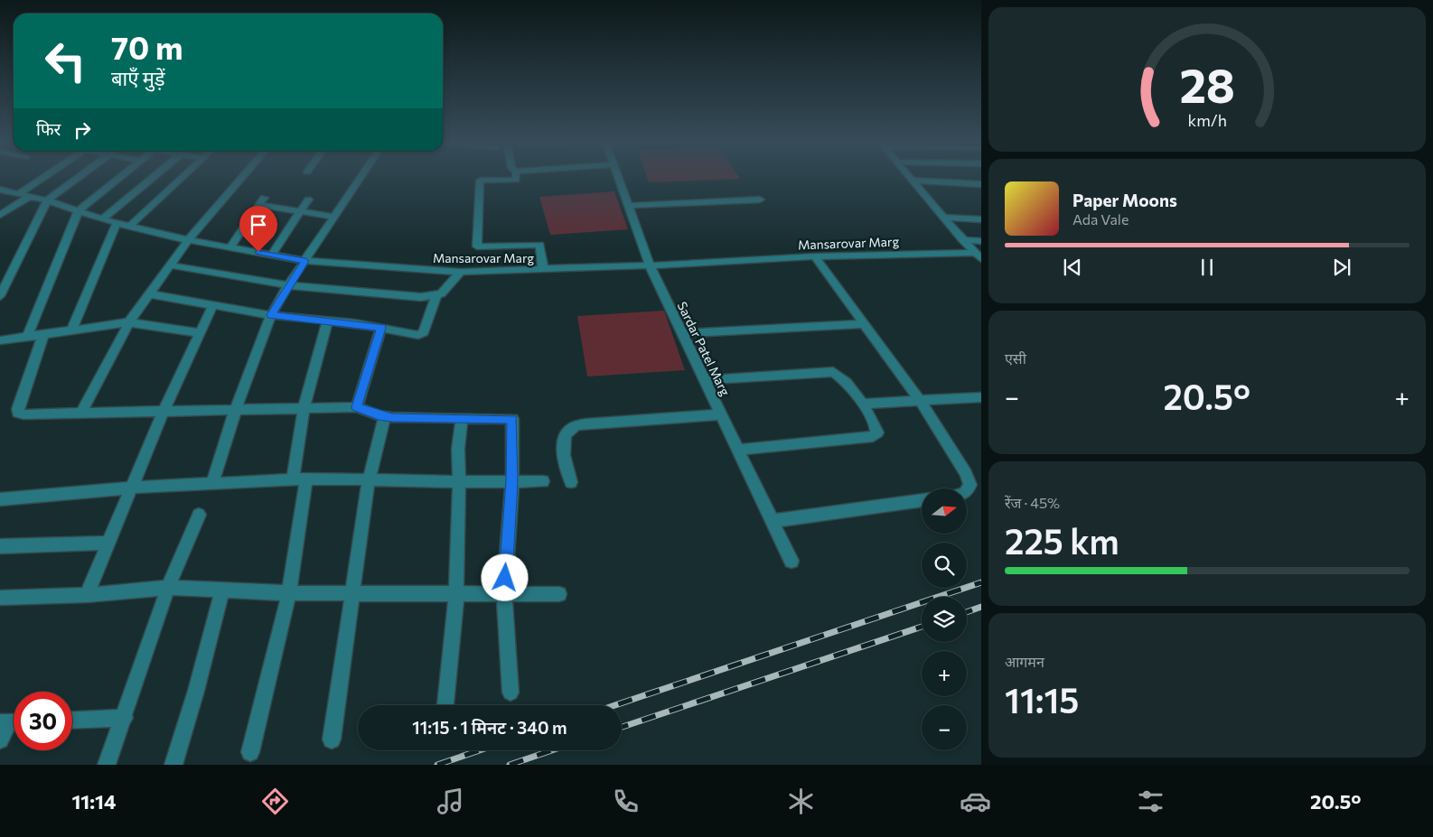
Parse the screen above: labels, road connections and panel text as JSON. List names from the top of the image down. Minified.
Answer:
{"streets":{"street":["Mansarovar Marg","Sardar Patel Marg"]},"crossings":[["Mansarovar Marg","Sardar Patel Marg"]],"north":"right","page":{"turn":["70 m","बाएँ मुड़ें"],"then":"फिर","song":["Paper Moons","Ada Vale"],"tile":["एसी",["रेंज · 45%","225 km"],["आगमन","11:15"]],"heat":["−","20.5°","+"],"map_buttons":["+","−"],"limit":"30","trip":"11:15 · 1 मिनट · 340 m","tabs":["11:14","20.5°"],"gauge":["28","km/h"]}}
